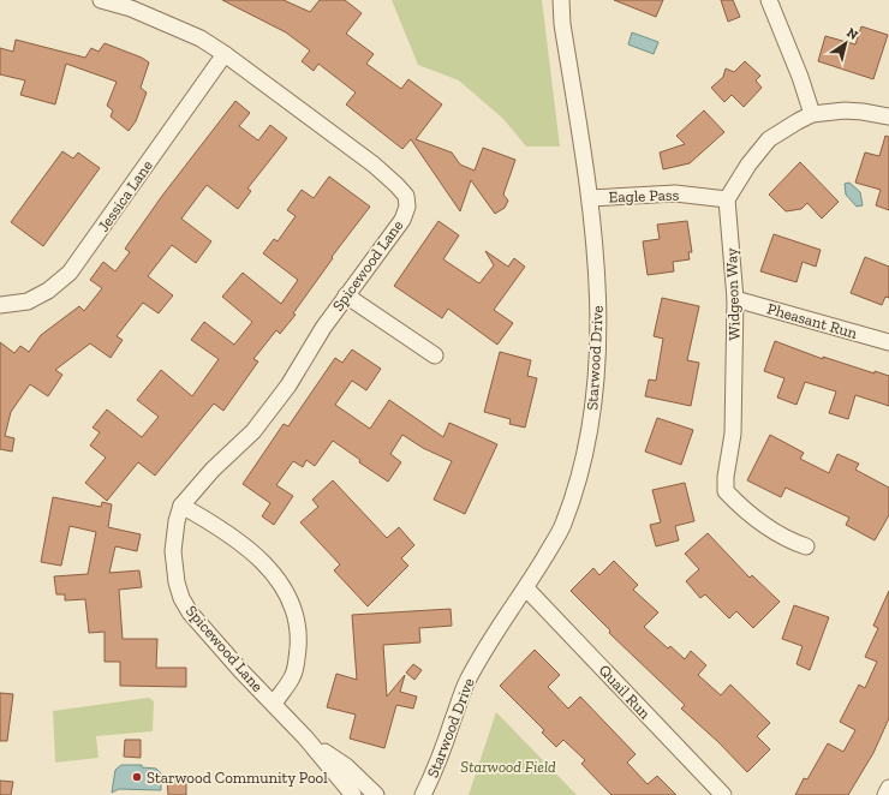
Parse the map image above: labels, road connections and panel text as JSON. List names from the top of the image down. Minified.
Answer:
{"streets":{"street":["Jessica Lane","Eagle Pass","Spicewood Lane","Widgeon Way","Pheasant Run","Starwood Drive","Quail Run"]},"crossings":[["Jessica Lane","Spicewood Lane"],["Eagle Pass","Widgeon Way"],["Eagle Pass","Starwood Drive"],["Widgeon Way","Pheasant Run"],["Starwood Drive","Quail Run"]],"parks":["Starwood Field"],"places":["Starwood Community Pool"],"north":"top right"}
